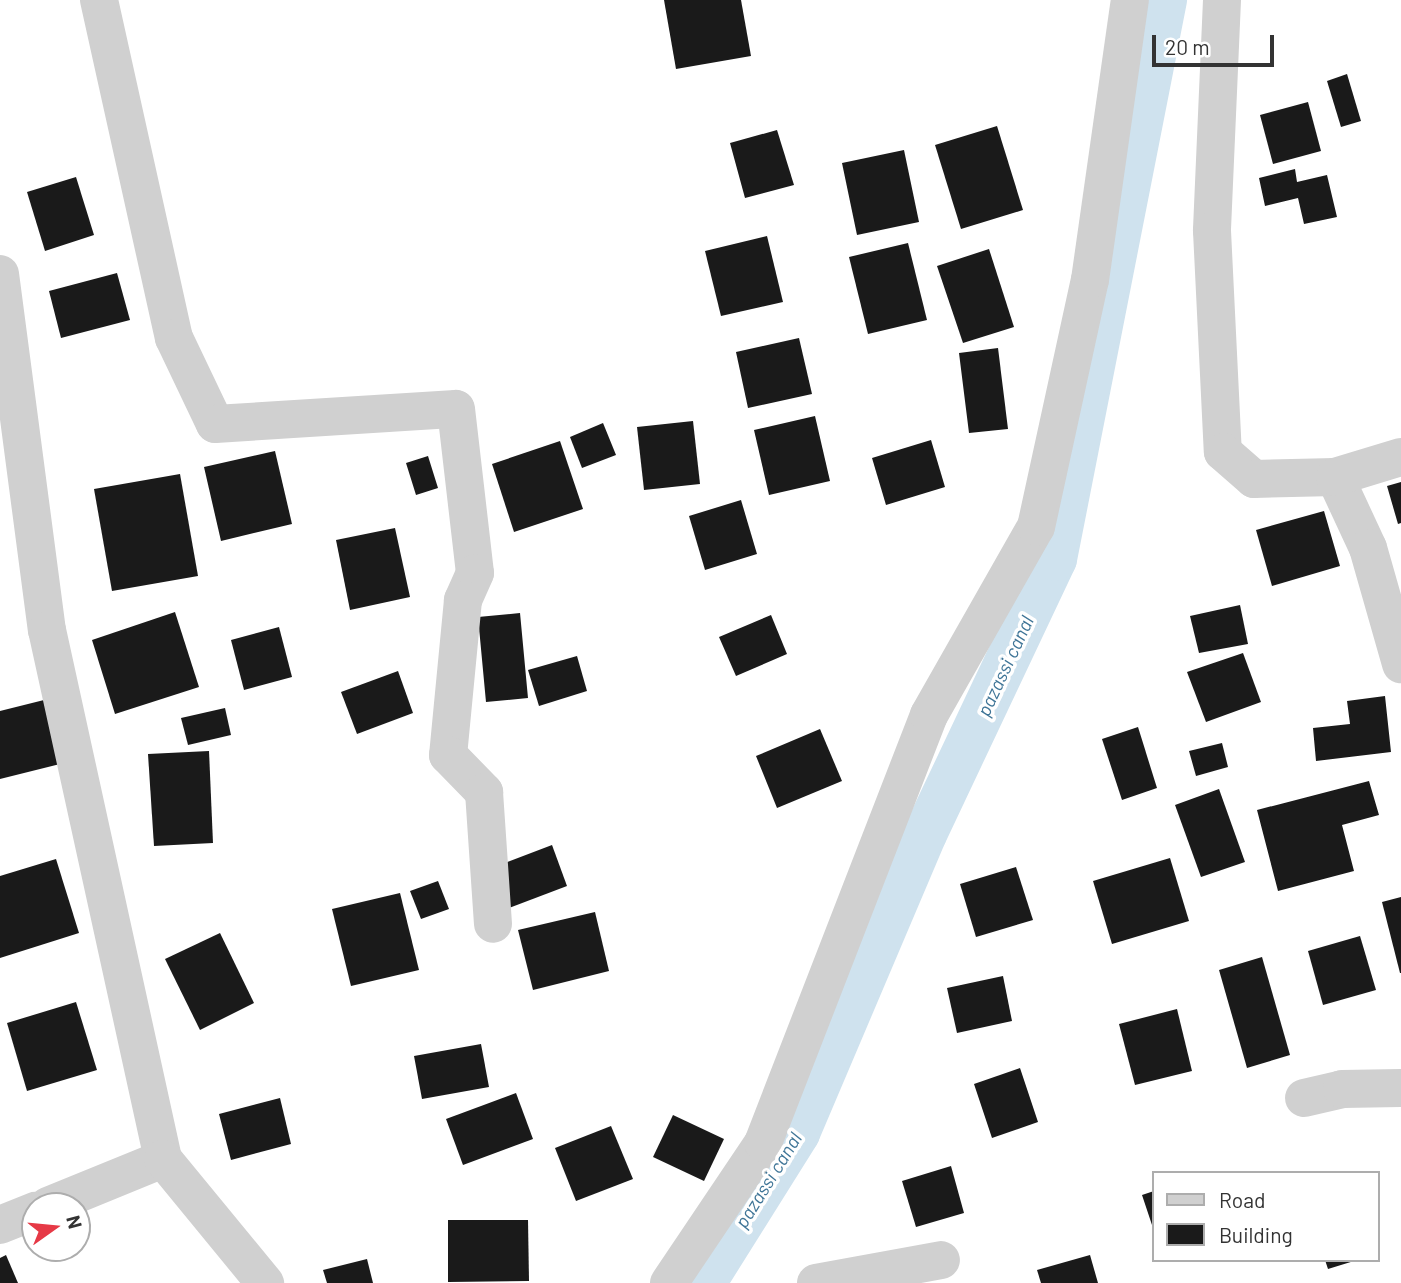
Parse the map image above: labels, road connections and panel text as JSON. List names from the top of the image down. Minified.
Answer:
{"water":["pazassi canal"],"legend":["Road","Building"],"scale_bar":"20 m","north":"right"}
